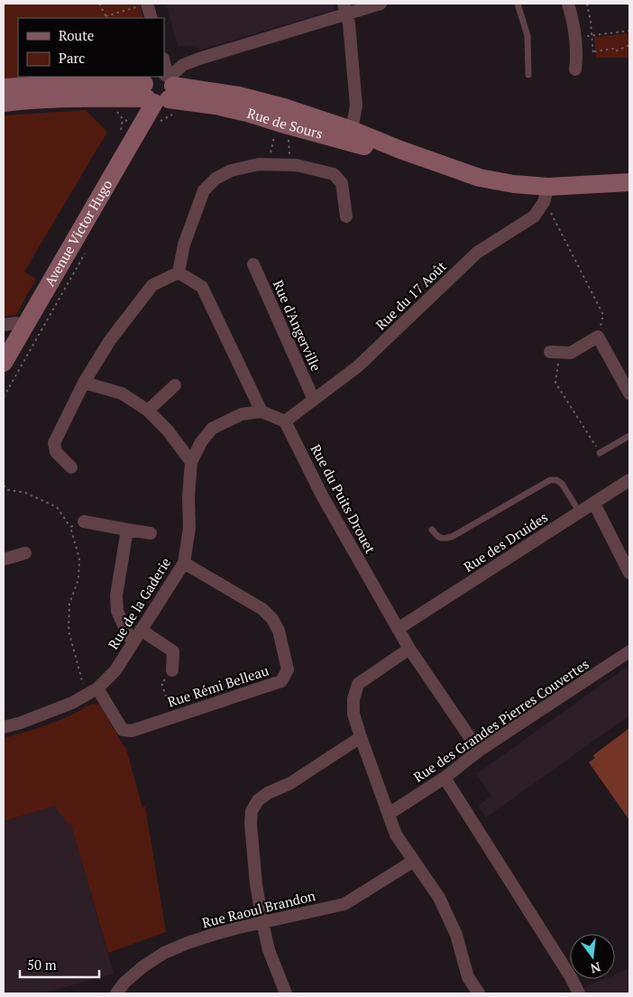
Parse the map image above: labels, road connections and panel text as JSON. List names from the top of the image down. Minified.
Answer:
{"streets":{"main road":["Rue de Sours","Avenue Victor Hugo"],"street":["Rue du 17 Août","Rue d'Angerville","Rue du Puits Drouet","Rue des Druides","Rue de la Gaderie","Rue Rémi Belleau","Rue des Grandes Pierres Couvertes","Rue Raoul Brandon"]},"crossings":[["Rue de Sours","Avenue Victor Hugo"],["Rue de Sours","Rue du 17 Août"],["Rue du 17 Août","Rue d'Angerville"],["Rue du 17 Août","Rue du Puits Drouet"],["Rue du Puits Drouet","Rue des Druides"],["Rue du Puits Drouet","Rue des Grandes Pierres Couvertes"],["Rue de la Gaderie","Rue Rémi Belleau"]],"legend":["Route","Parc"],"scale_bar":"50 m","north":"bottom"}
